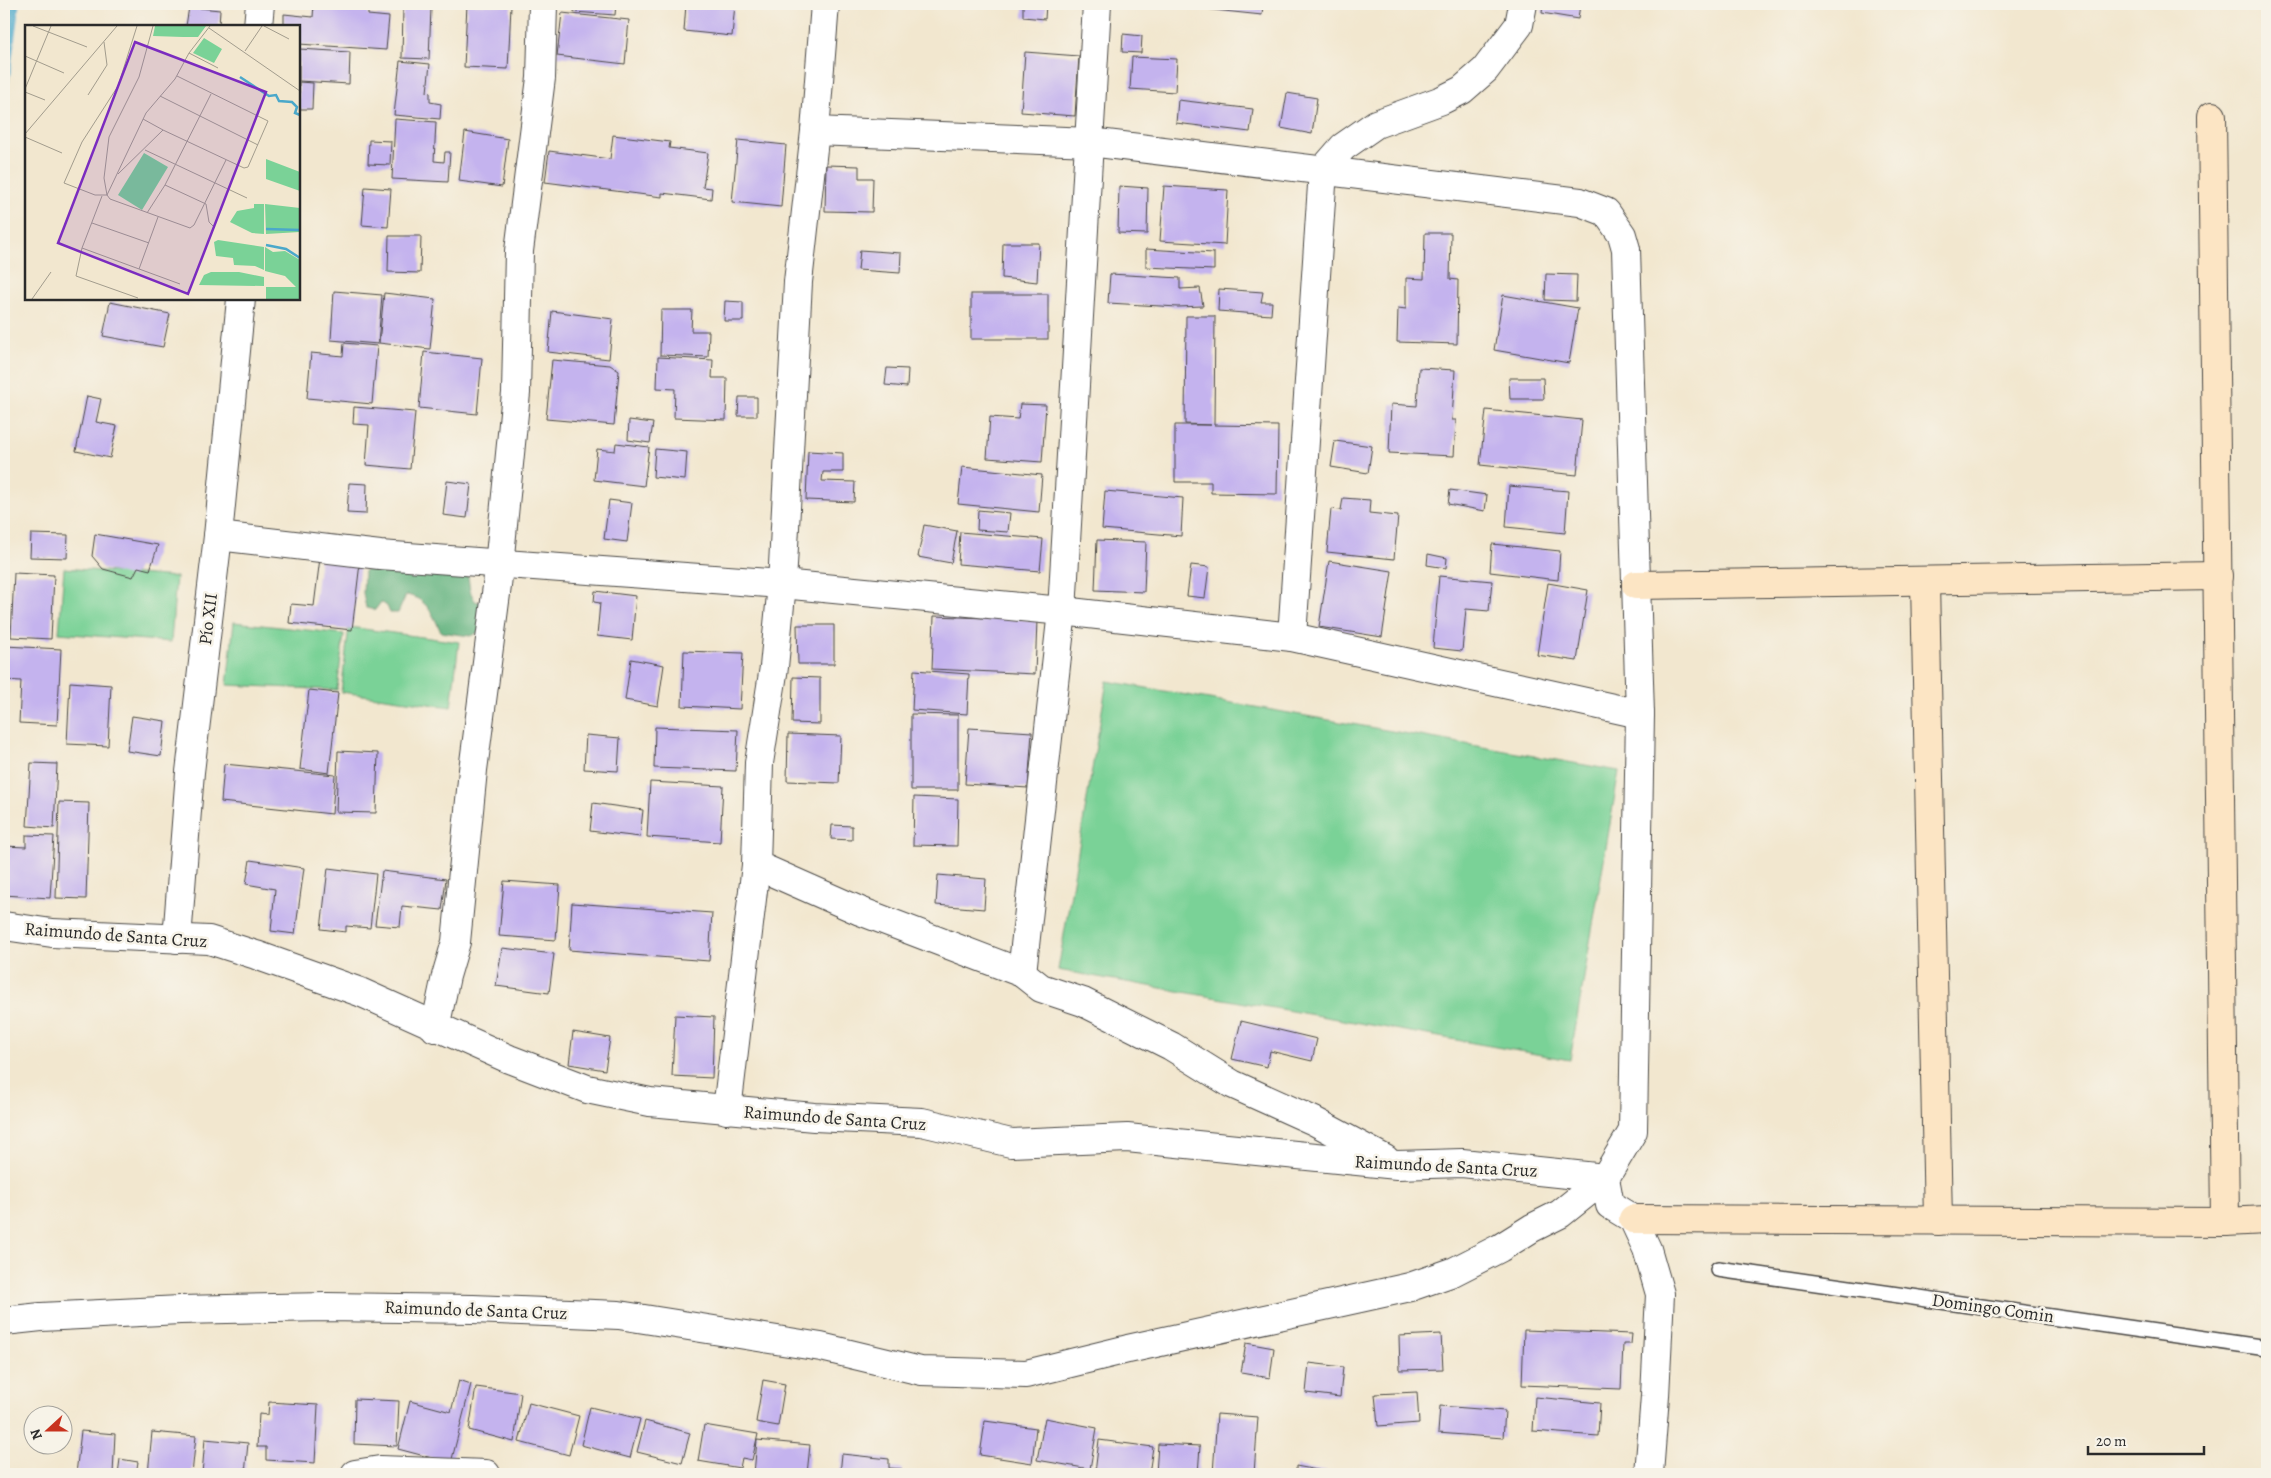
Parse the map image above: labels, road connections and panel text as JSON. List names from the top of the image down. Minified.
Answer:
{"streets":{"street":["Pío XII","Raimundo de Santa Cruz"],"lane":["Domingo Comin"]},"crossings":[["Pío XII","Raimundo de Santa Cruz"]],"scale_bar":"20 m","north":"left"}
